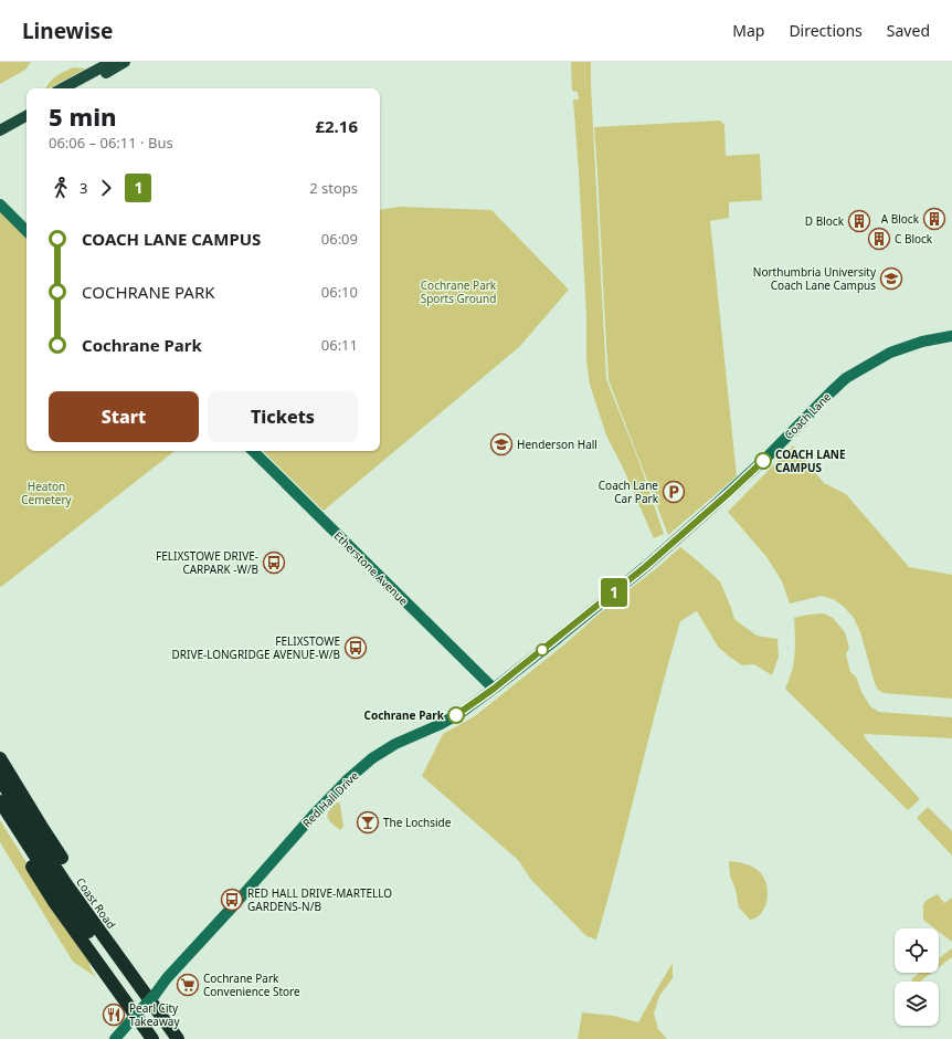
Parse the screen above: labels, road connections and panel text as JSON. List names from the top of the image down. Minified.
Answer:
{"streets":{"highway":["Coast Road"],"street":["Coach Lane","Etherstone Avenue","Red Hall Drive"]},"crossings":[["Coach Lane","Red Hall Drive"],["Etherstone Avenue","Red Hall Drive"]],"parks":["Cochrane Park Sports Ground","Heaton Cemetery"],"places":{"building":["A Block","D Block","C Block"],"school or university":["Northumbria University Coach Lane Campus","Henderson Hall"],"other":["COACH LANE CAMPUS","Cochrane Park"],"parking":["Coach Lane Car Park"],"bus stop":["FELIXSTOWE DRIVE- CARPARK -W/B","FELIXSTOWE DRIVE-LONGRIDGE AVENUE-W/B","RED HALL DRIVE-MARTELLO GARDENS-N/B"],"bar":["The Lochside"],"supermarket":["Cochrane Park Convenience Store"],"restaurant":["Pearl City Takeaway"]},"lines":["bus line 1"],"page":{"header":"Linewise","nav":["Map","Directions","Saved"],"on_map":"1","heading":["5 min","06:06 – 06:11 · Bus","£2.16"],"legs":["3","1","2 stops"],"list":[{"name":"COACH LANE CAMPUS","value":"06:09"},{"name":"COCHRANE PARK","value":"06:10"},{"name":"Cochrane Park","value":"06:11"}],"buttons":["Start","Tickets"]}}
